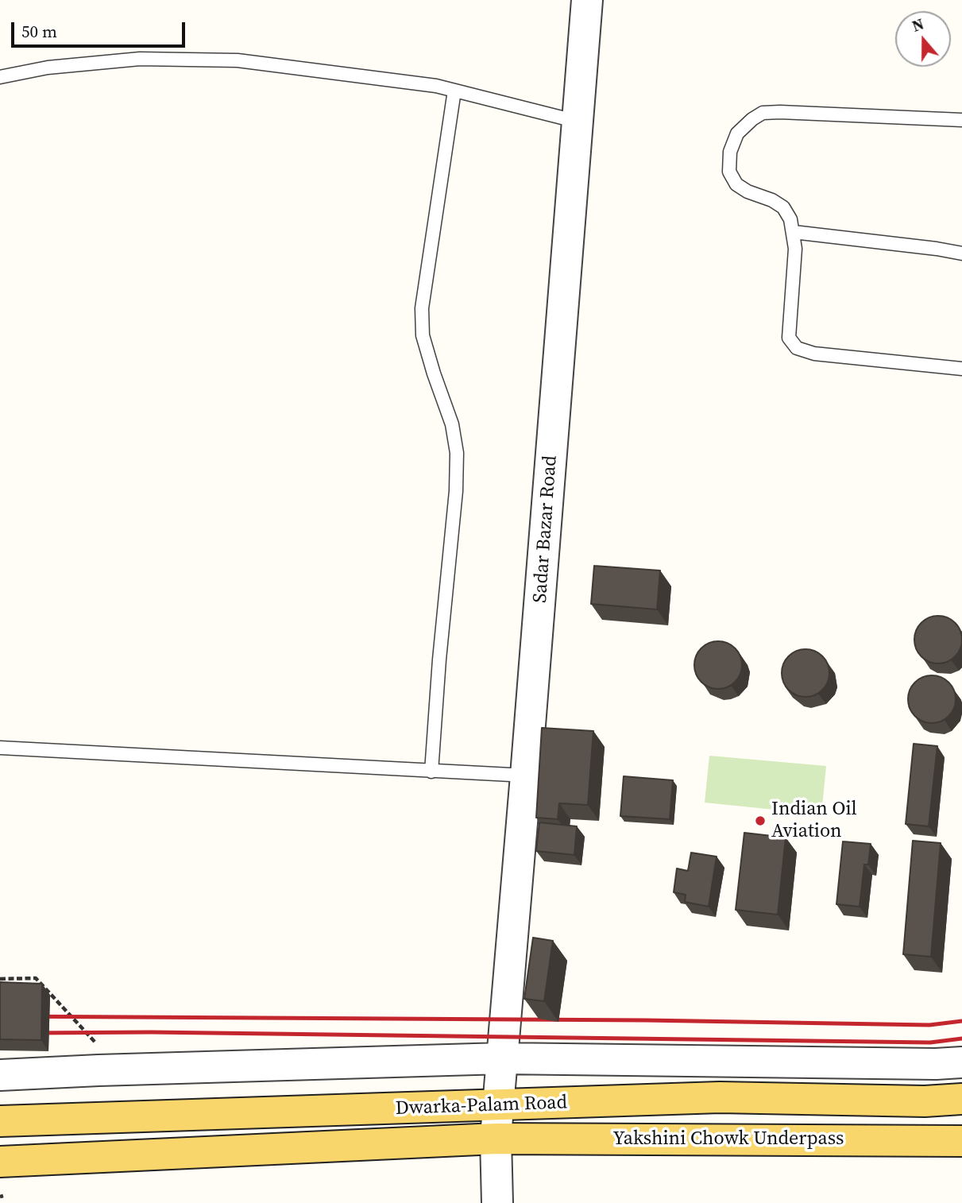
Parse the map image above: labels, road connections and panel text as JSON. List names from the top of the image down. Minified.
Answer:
{"streets":{"main road":["Dwarka-Palam Road","Yakshini Chowk Underpass"],"street":["Sadar Bazar Road"]},"crossings":[["Sadar Bazar Road","Dwarka-Palam Road"],["Sadar Bazar Road","Yakshini Chowk Underpass"],["Dwarka-Palam Road","Yakshini Chowk Underpass"]],"places":["Indian Oil Aviation"],"scale_bar":"50 m","north":"top"}
